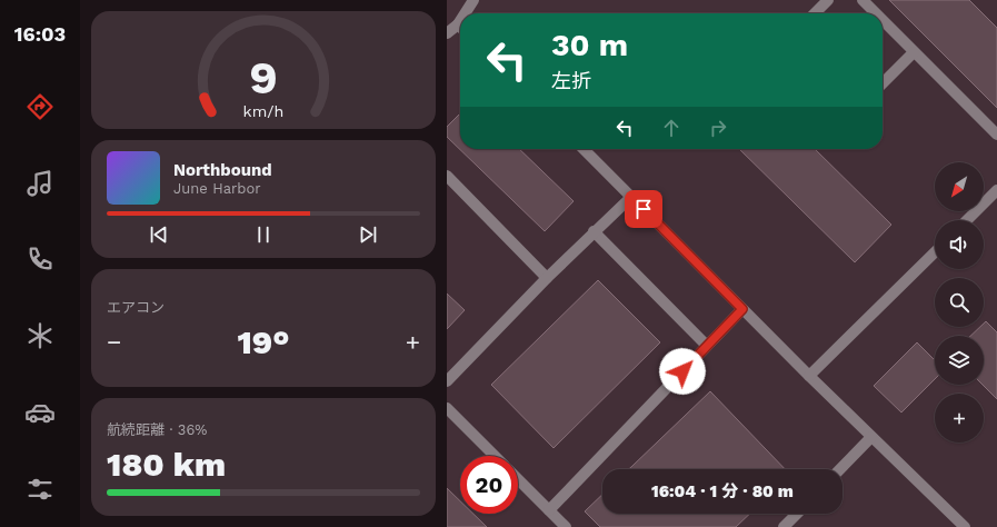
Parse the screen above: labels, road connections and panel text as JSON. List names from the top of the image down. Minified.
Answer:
{"north":"bottom left","page":{"tabs":"16:03","turn":["30 m","左折"],"song":["Northbound","June Harbor"],"map_buttons":"+","tile":["エアコン",["航続距離 · 36%","180 km"]],"heat":["−","19°","+"],"limit":"20","trip":"16:04 · 1 分 · 80 m","gauge":["9","km/h"]}}
